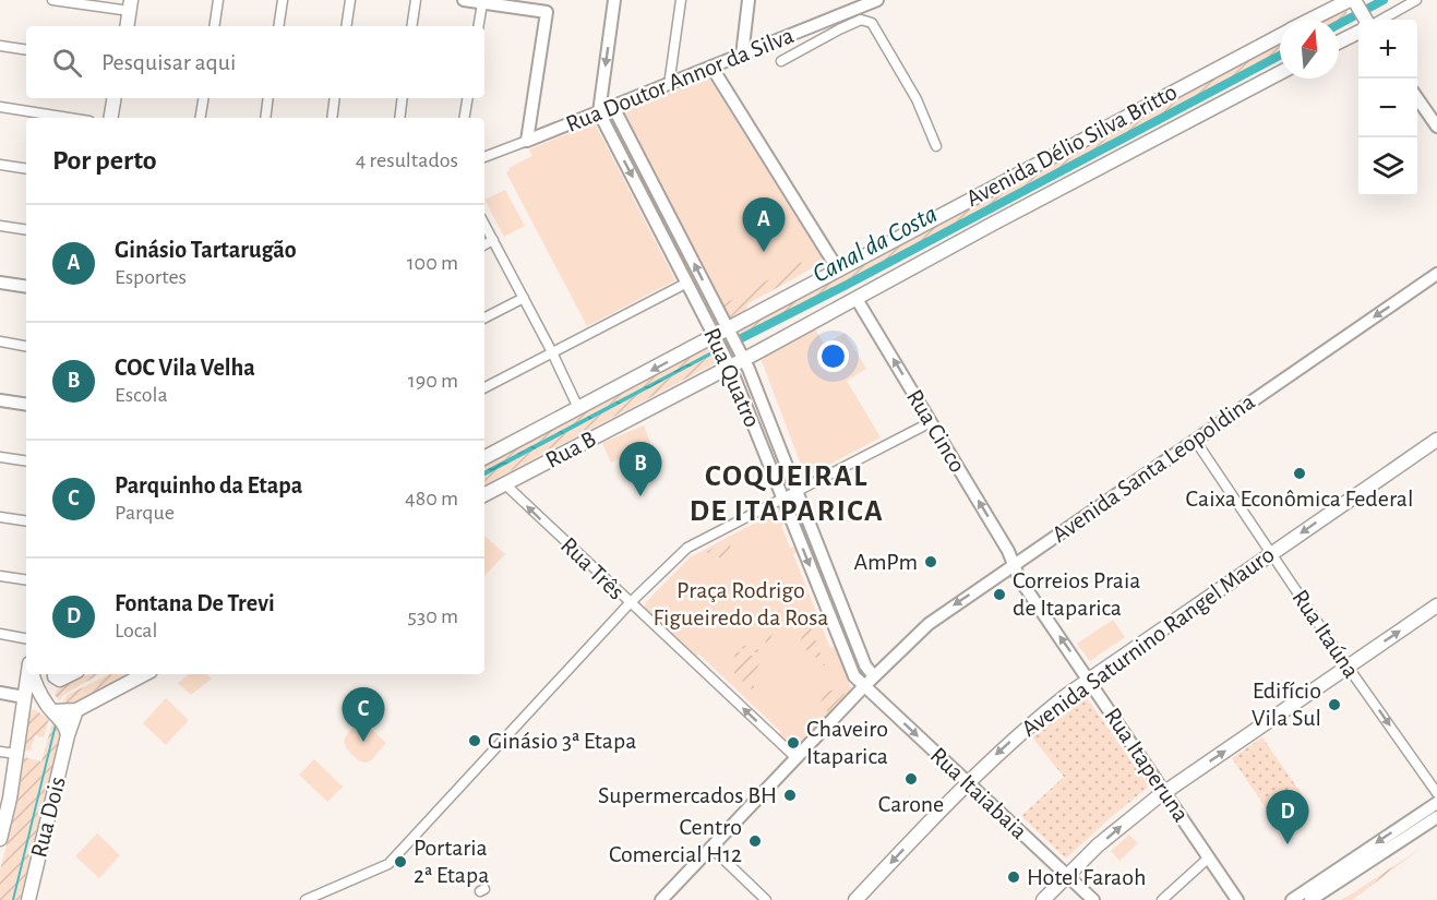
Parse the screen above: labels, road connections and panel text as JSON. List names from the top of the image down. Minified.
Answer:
{"streets":{"main road":["Avenida Délio Silva Britto","Rua B","Avenida Saturnino Rangel Mauro","Rua Dois"],"street":["Rua Doutor Annor da Silva","Rua Quatro","Rua Cinco","Avenida Santa Leopoldina","Rua Três","Rua Itaúna","Rua Itaperuna","Rua Itaiabaia"]},"crossings":[["Rua Doutor Annor da Silva","Rua Quatro"],["Avenida Délio Silva Britto","Rua Quatro"],["Avenida Délio Silva Britto","Rua Cinco"],["Avenida Délio Silva Britto","Rua B"],["Rua Quatro","Rua B"],["Rua Quatro","Avenida Santa Leopoldina"],["Rua Quatro","Rua Itaiabaia"],["Rua Cinco","Avenida Santa Leopoldina"],["Rua Cinco","Rua Itaperuna"],["Rua B","Rua Três"],["Avenida Santa Leopoldina","Rua Três"],["Avenida Santa Leopoldina","Rua Itaúna"],["Avenida Santa Leopoldina","Rua Itaperuna"],["Avenida Santa Leopoldina","Rua Itaiabaia"],["Rua Itaúna","Avenida Saturnino Rangel Mauro"],["Avenida Saturnino Rangel Mauro","Rua Itaperuna"],["Avenida Saturnino Rangel Mauro","Rua Itaiabaia"]],"one_way":["Rua Cinco","Avenida Santa Leopoldina","Rua Três","Rua Itaúna","Avenida Saturnino Rangel Mauro","Rua Itaiabaia"],"districts":["COQUEIRAL DE ITAPARICA"],"water":["Canal da Costa"],"parks":["Praça Rodrigo Figueiredo da Rosa"],"places":["Caixa Econômica Federal","AmPm","Correios Praia de Itaparica","Edifício Vila Sul","Ginásio 3ª Etapa","Chaveiro Itaparica","Carone","Supermercados BH","Centro Comercial H12","Portaria 2ª Etapa","Hotel Faraoh"],"north":"top","page":{"map_buttons":["+","−"],"search":"Pesquisar aqui","heading":["Por perto","4 resultados"],"pins":["A","B","C","D"],"list":[{"mark":"A","name":"Ginásio Tartarugão","note":"Esportes","value":"100 m"},{"mark":"B","name":"COC Vila Velha","note":"Escola","value":"190 m"},{"mark":"C","name":"Parquinho da Etapa","note":"Parque","value":"480 m"},{"mark":"D","name":"Fontana De Trevi","note":"Local","value":"530 m"}]}}
